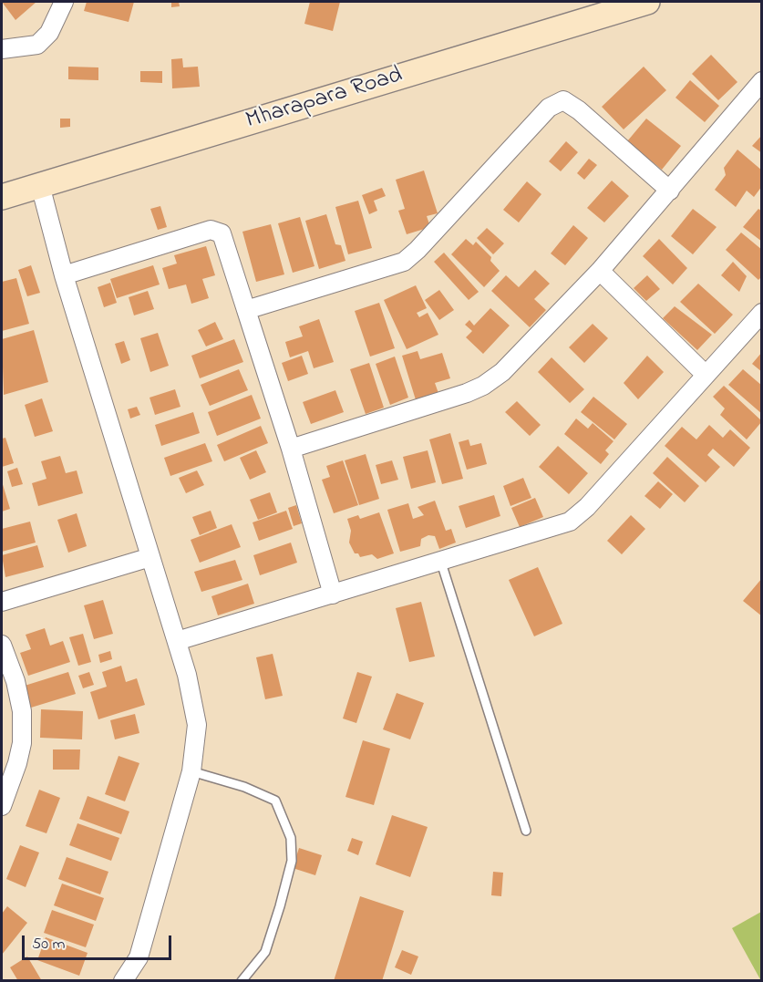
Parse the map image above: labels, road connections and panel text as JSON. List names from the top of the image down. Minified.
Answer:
{"streets":{"main road":["Mharapara Road"]},"scale_bar":"50 m"}
